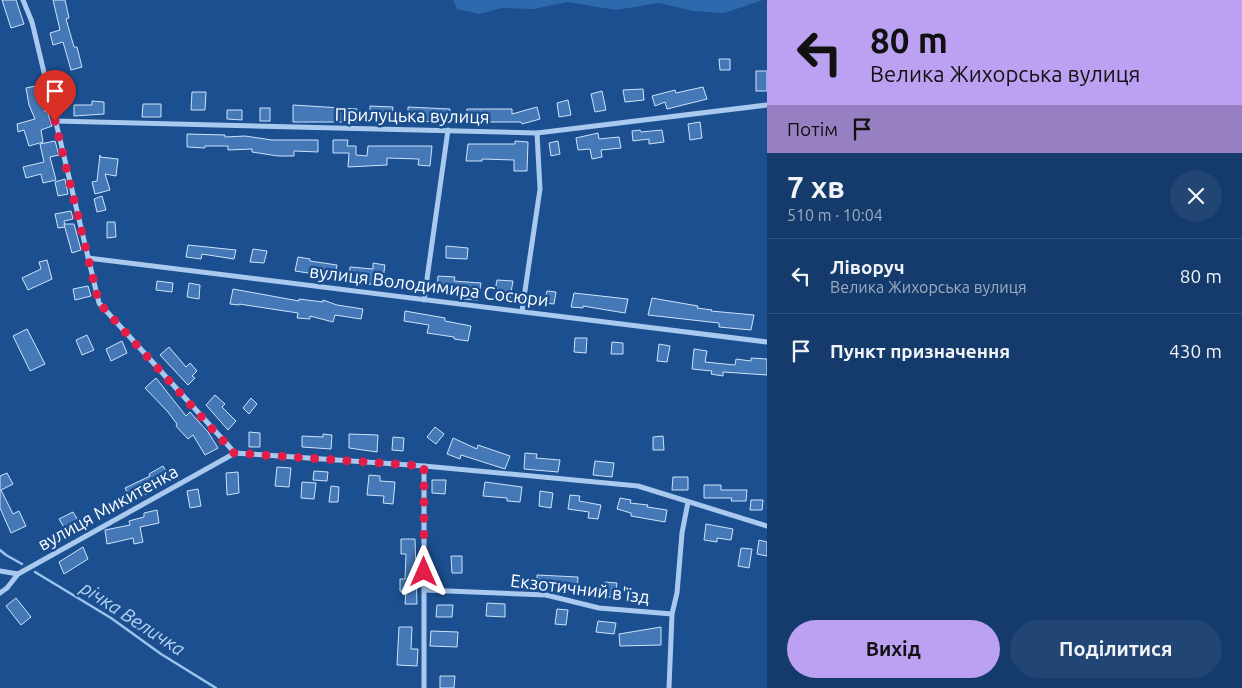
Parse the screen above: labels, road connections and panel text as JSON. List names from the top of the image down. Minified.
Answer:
{"streets":{"street":["Прилуцька вулиця","вулиця Володимира Сосюри","вулиця Микитенка","Екзотичний в'їзд"]},"water":["річка Величка"],"page":{"turn":["80 m","Велика Жихорська вулиця"],"then":"Потім","heading":["7 хв","510 m · 10:04"],"list":[{"name":"Ліворуч","note":"Велика Жихорська вулиця","value":"80 m"},{"name":"Пункт призначення","value":"430 m"}],"buttons":["Вихід","Поділитися"]}}
